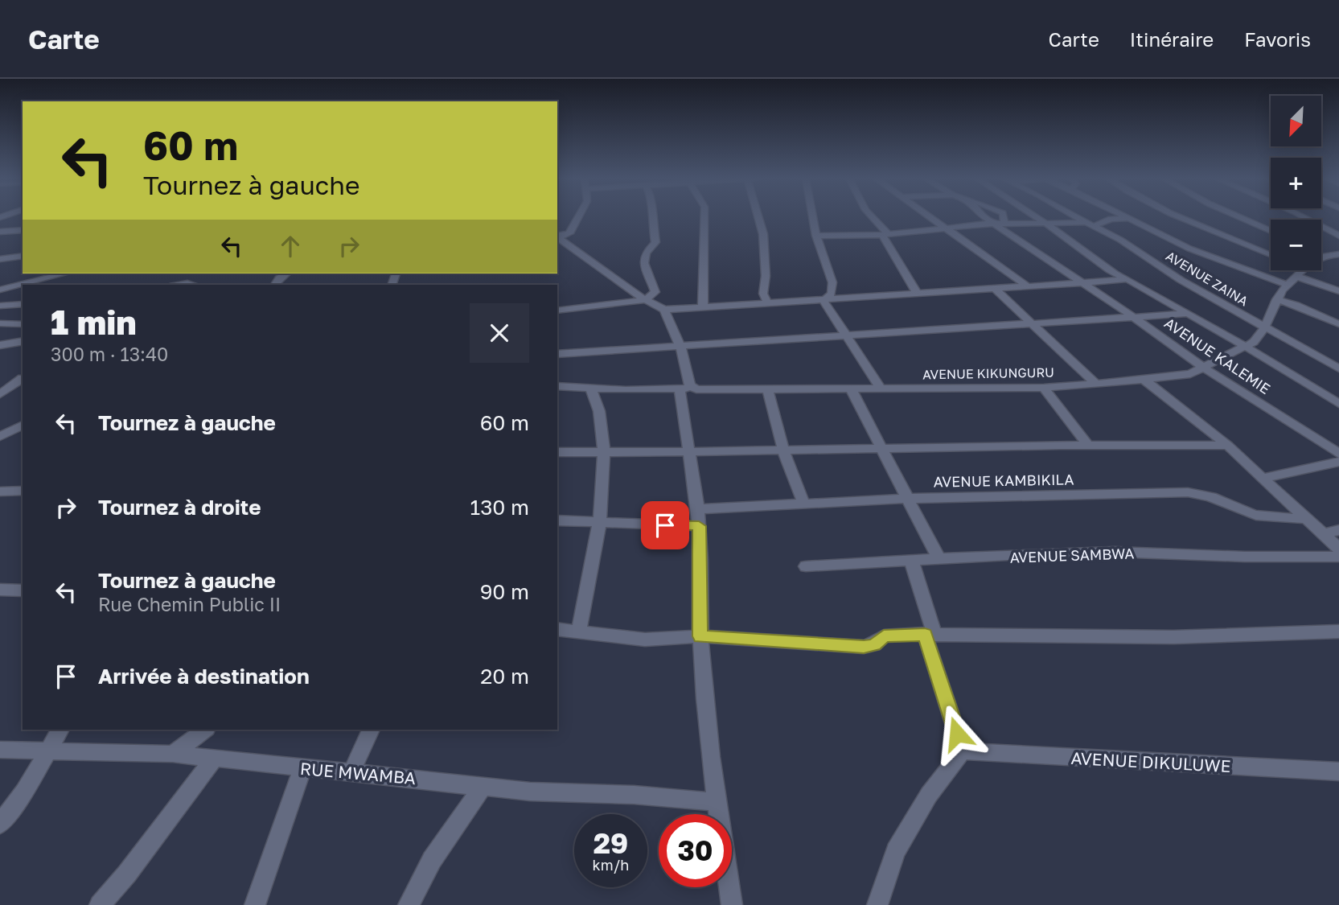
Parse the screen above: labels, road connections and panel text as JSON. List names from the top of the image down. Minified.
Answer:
{"streets":{"street":["AVENUE ZAINA","AVENUE KALEMIE","AVENUE KIKUNGURU","AVENUE KAMBIKILA","AVENUE SAMBWA","AVENUE DIKULUWE","RUE MWAMBA"]},"crossings":[["AVENUE ZAINA","AVENUE KIKUNGURU"],["AVENUE KALEMIE","AVENUE KIKUNGURU"]],"north":"bottom left","page":{"header":"Carte","nav":["Carte","Itinéraire","Favoris"],"map_buttons":["+","−"],"turn":["60 m","Tournez à gauche"],"heading":["1 min","300 m · 13:40"],"list":[{"name":"Tournez à gauche","value":"60 m"},{"name":"Tournez à droite","value":"130 m"},{"name":"Tournez à gauche","note":"Rue Chemin Public II","value":"90 m"},{"name":"Arrivée à destination","value":"20 m"}],"speed":"29 km/h","limit":"30"}}
